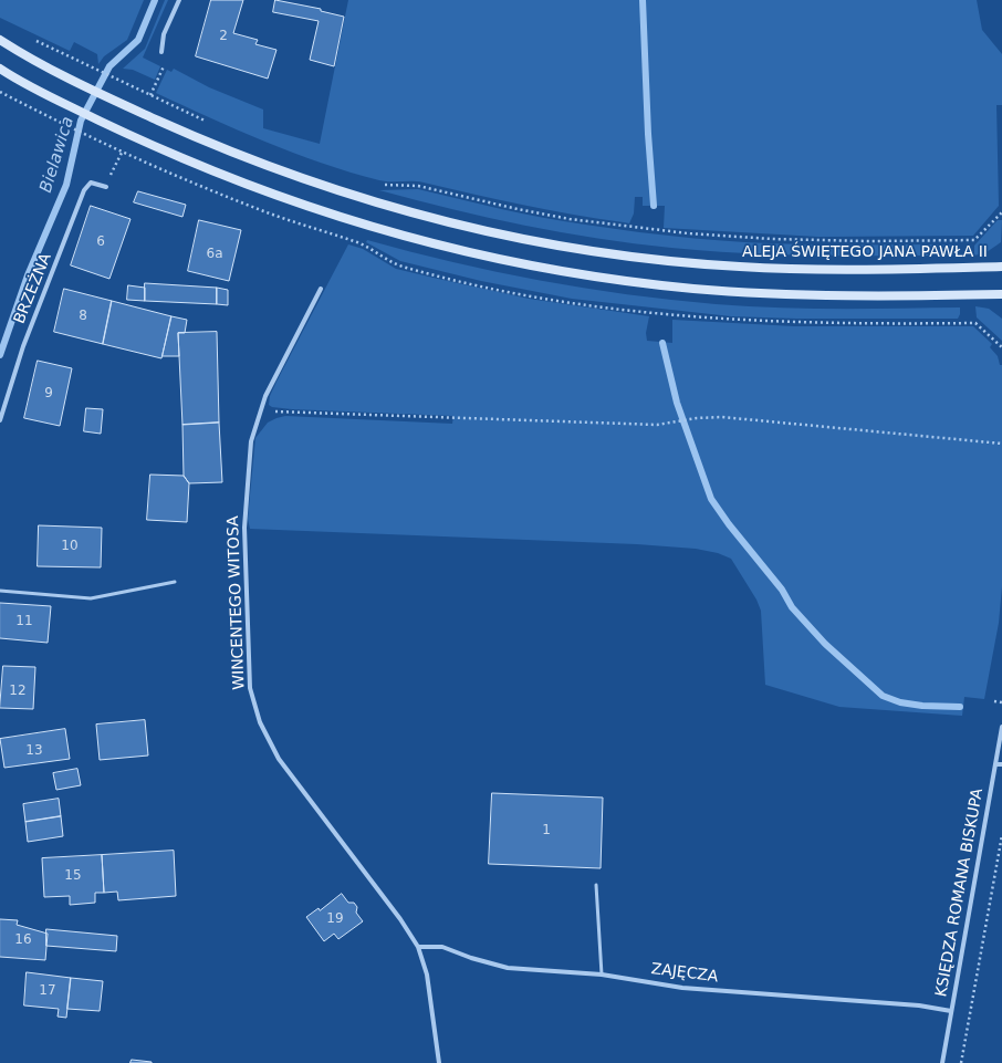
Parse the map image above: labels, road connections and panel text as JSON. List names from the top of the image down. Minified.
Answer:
{"streets":{"main road":["ALEJA ŚWIĘTEGO JANA PAWŁA II"],"street":["BRZEŻNA","WINCENTEGO WITOSA","KSIĘDZA ROMANA BISKUPA","ZAJĘCZA"]},"crossings":[["WINCENTEGO WITOSA","ZAJĘCZA"],["KSIĘDZA ROMANA BISKUPA","ZAJĘCZA"]],"water":["Bielawica"],"house_numbers":["2","6","6a","8","9","10","11","12","13","1","15","19","16","17"]}
